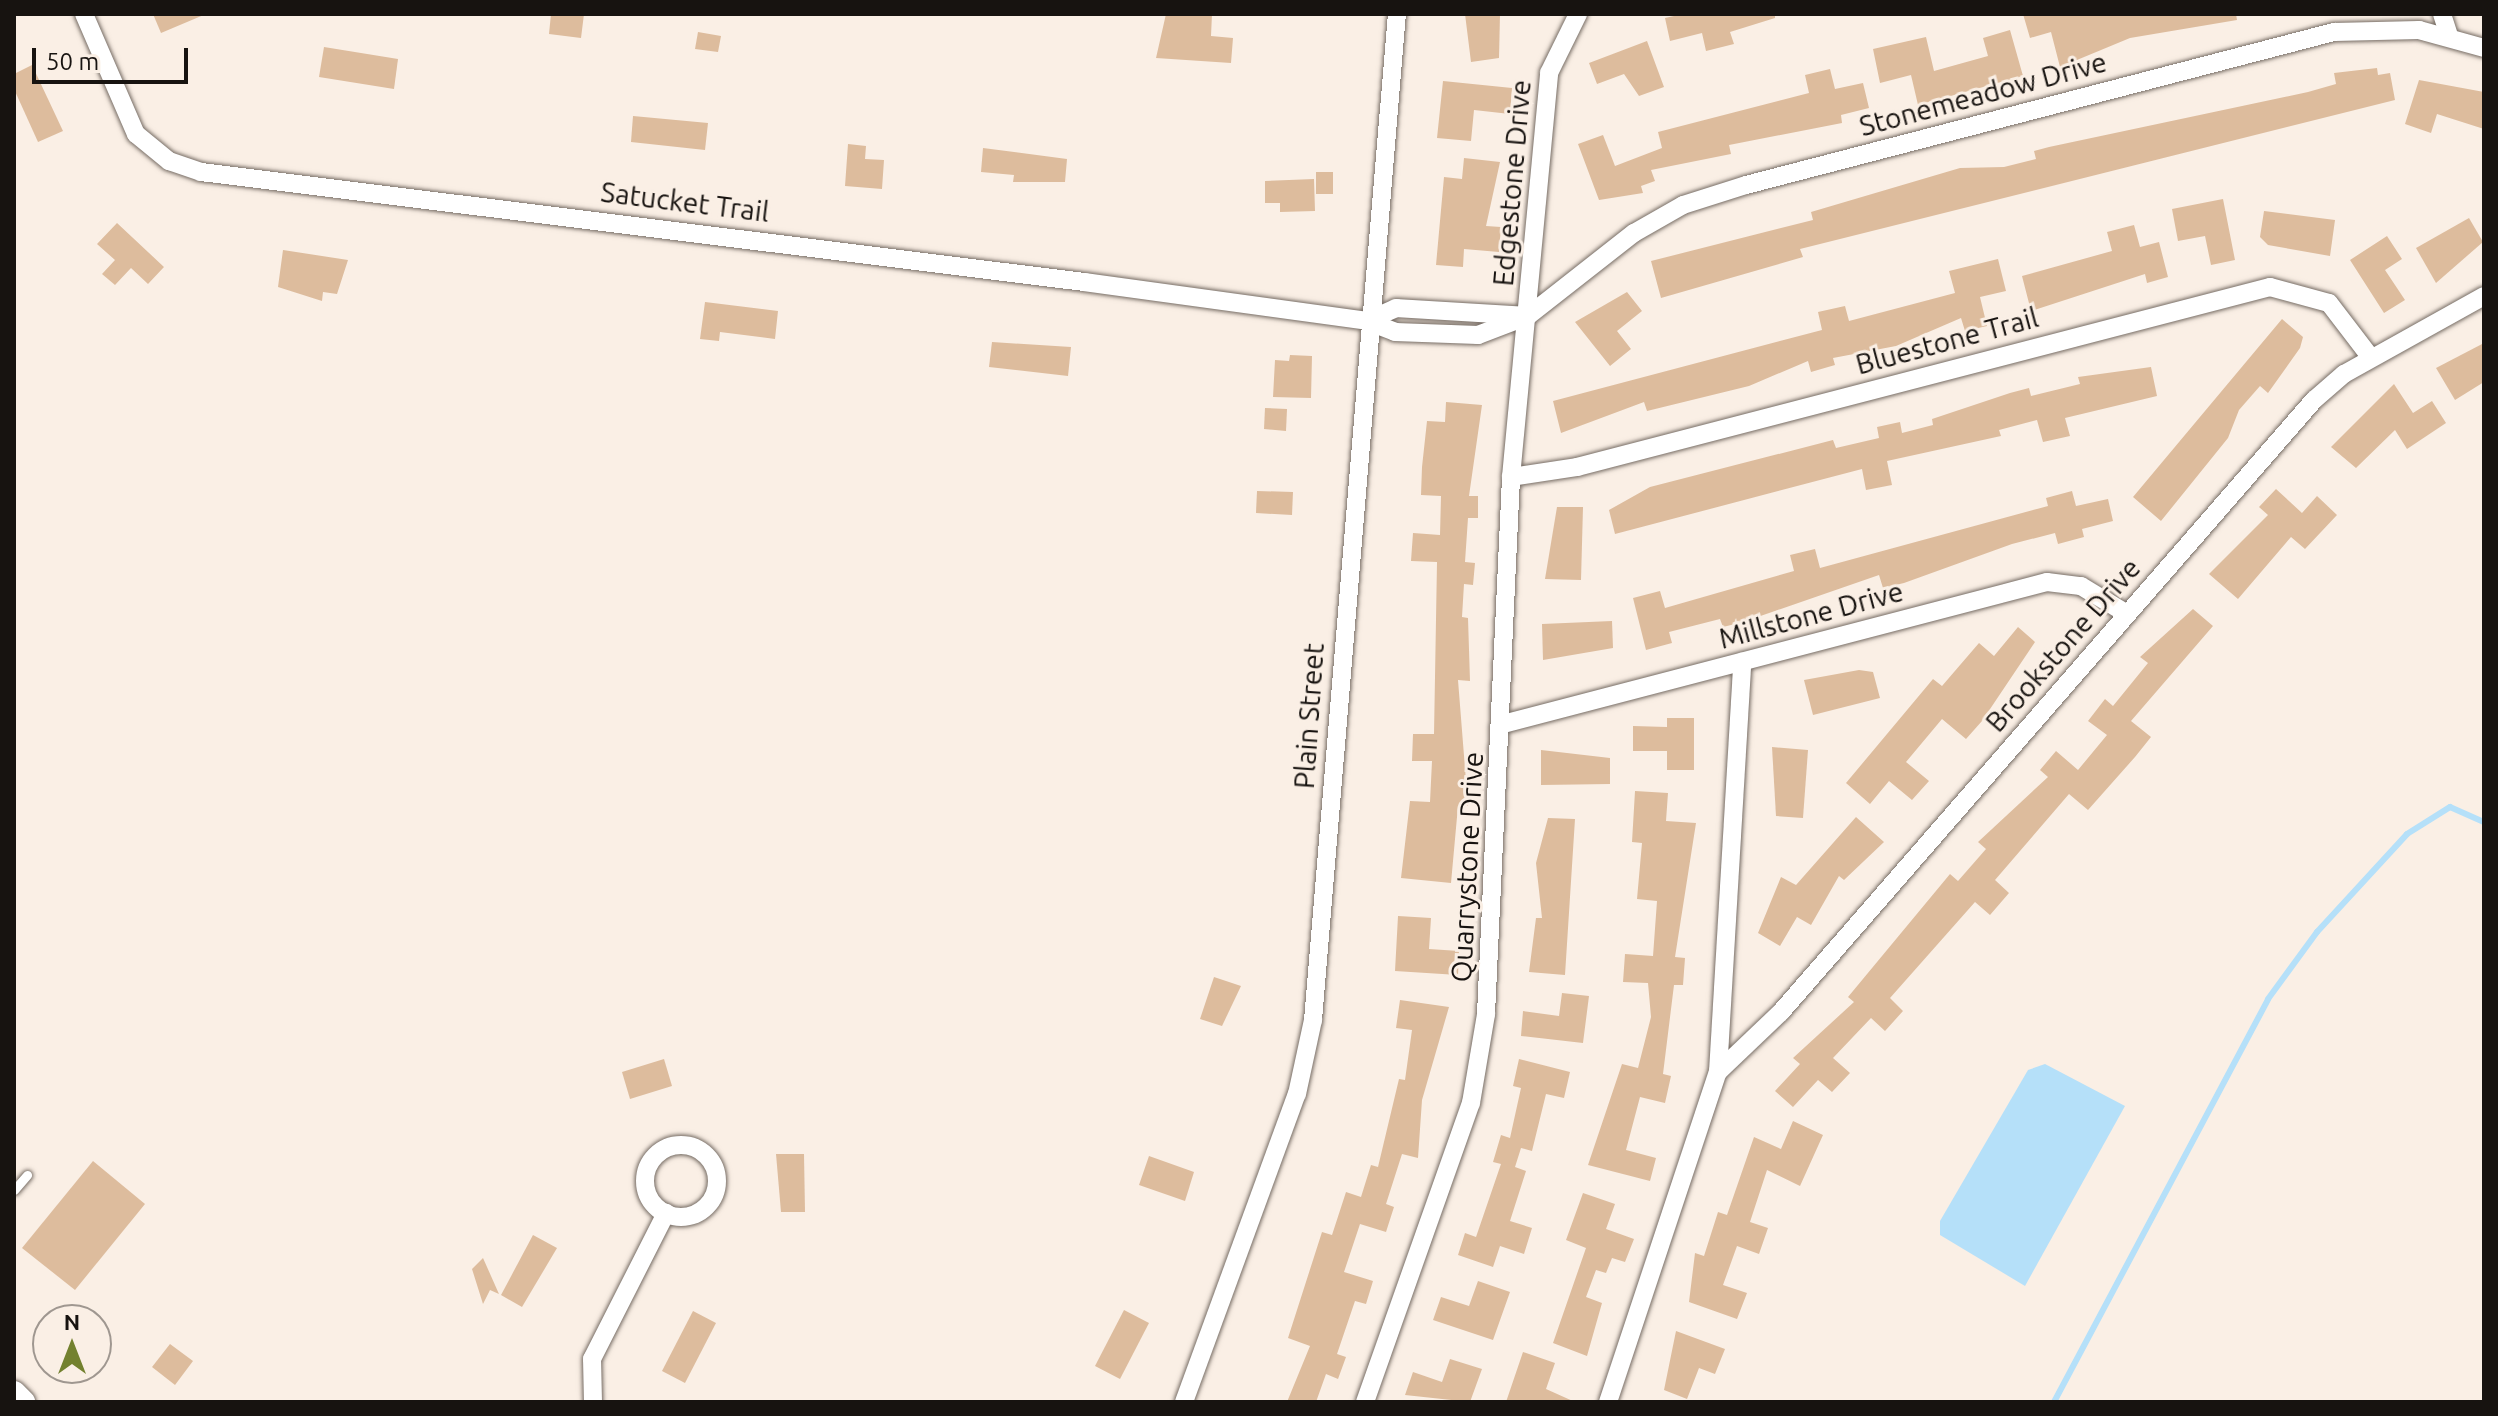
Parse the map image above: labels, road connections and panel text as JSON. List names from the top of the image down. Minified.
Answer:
{"streets":{"street":["Stonemeadow Drive","Edgestone Drive","Satucket Trail","Bluestone Trail","Millstone Drive","Brookstone Drive","Plain Street","Quarrystone Drive"]},"crossings":[["Stonemeadow Drive","Edgestone Drive"],["Stonemeadow Drive","Quarrystone Drive"],["Edgestone Drive","Quarrystone Drive"],["Satucket Trail","Plain Street"],["Bluestone Trail","Brookstone Drive"],["Bluestone Trail","Quarrystone Drive"],["Millstone Drive","Brookstone Drive"],["Millstone Drive","Quarrystone Drive"]],"scale_bar":"50 m","north":"top"}
